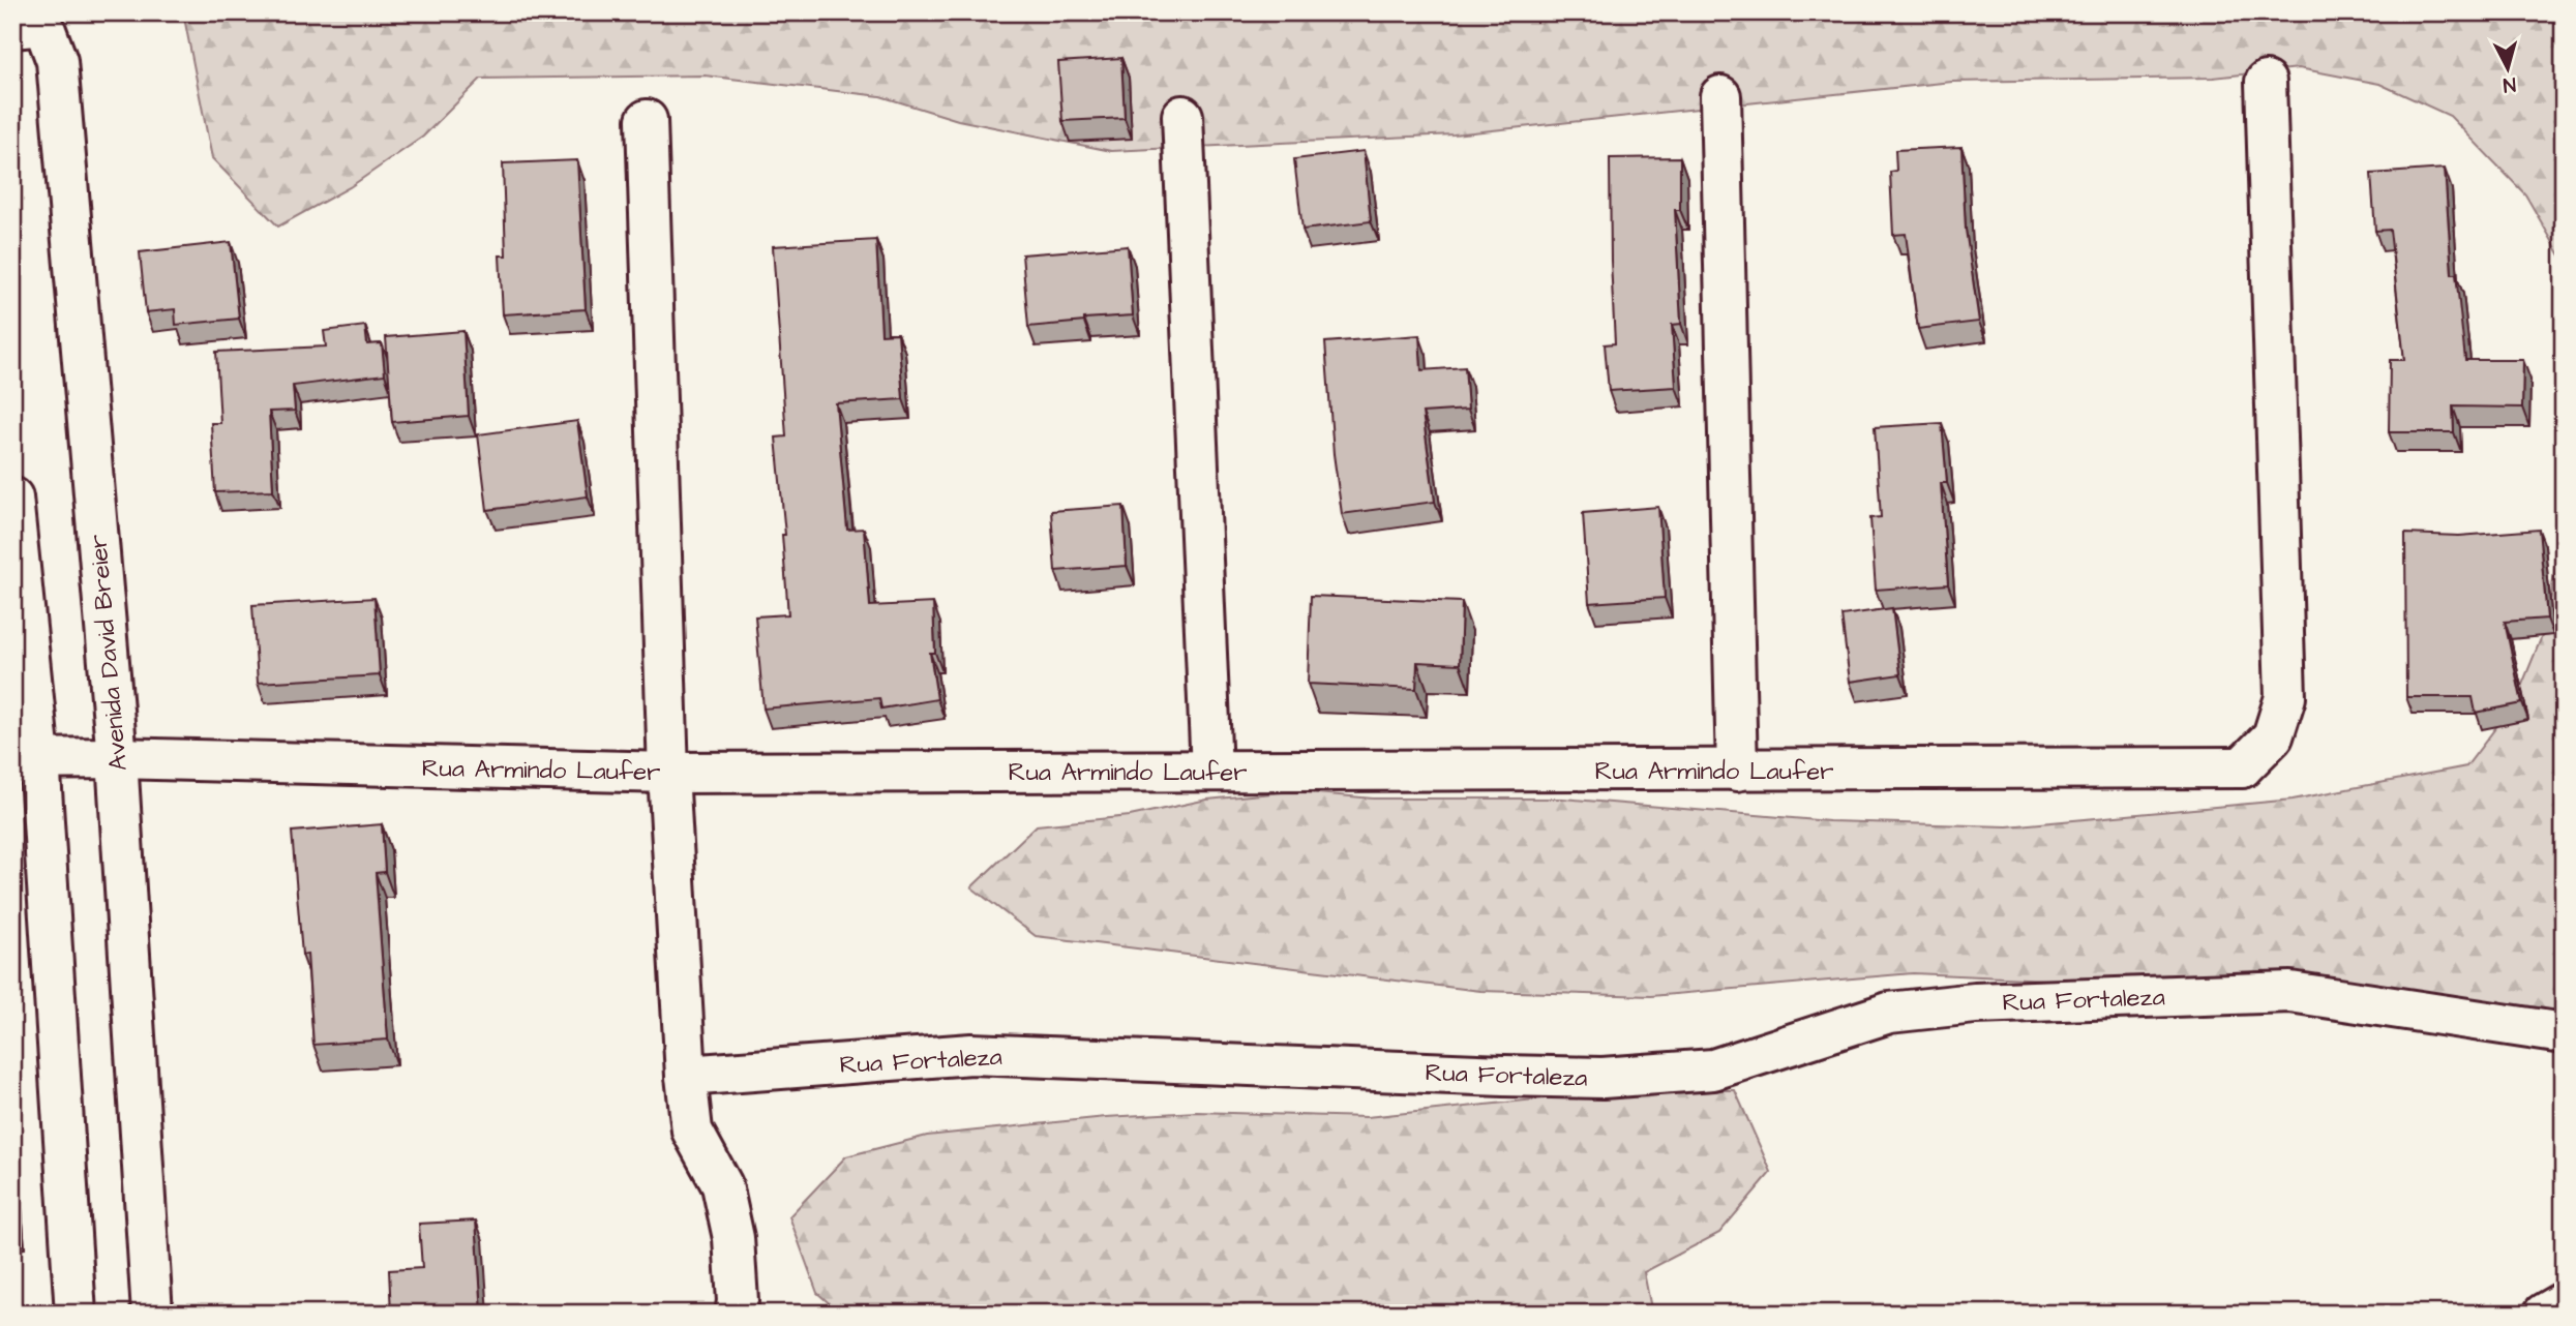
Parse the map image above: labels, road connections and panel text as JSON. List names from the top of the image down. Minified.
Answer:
{"streets":{"street":["Avenida David Breier","Rua Armindo Laufer","Rua Fortaleza"]},"crossings":[["Avenida David Breier","Rua Armindo Laufer"]],"north":"bottom"}
